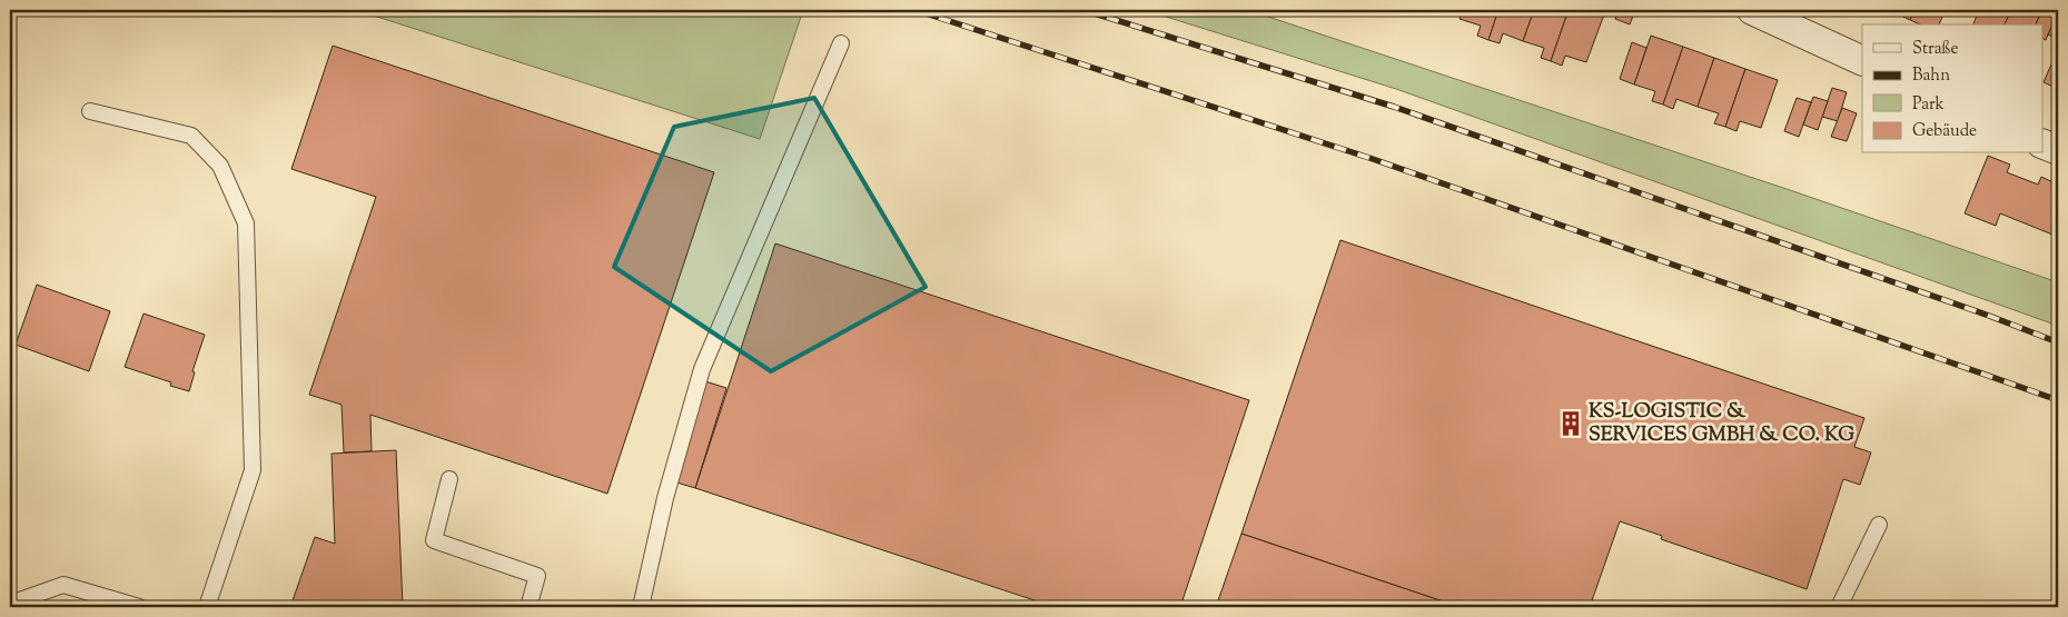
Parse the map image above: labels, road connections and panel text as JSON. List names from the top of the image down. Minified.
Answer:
{"places":{"building":["KS-LOGISTIC & SERVICES GMBH & CO. KG"]},"legend":["Straße","Bahn","Park","Gebäude"]}
